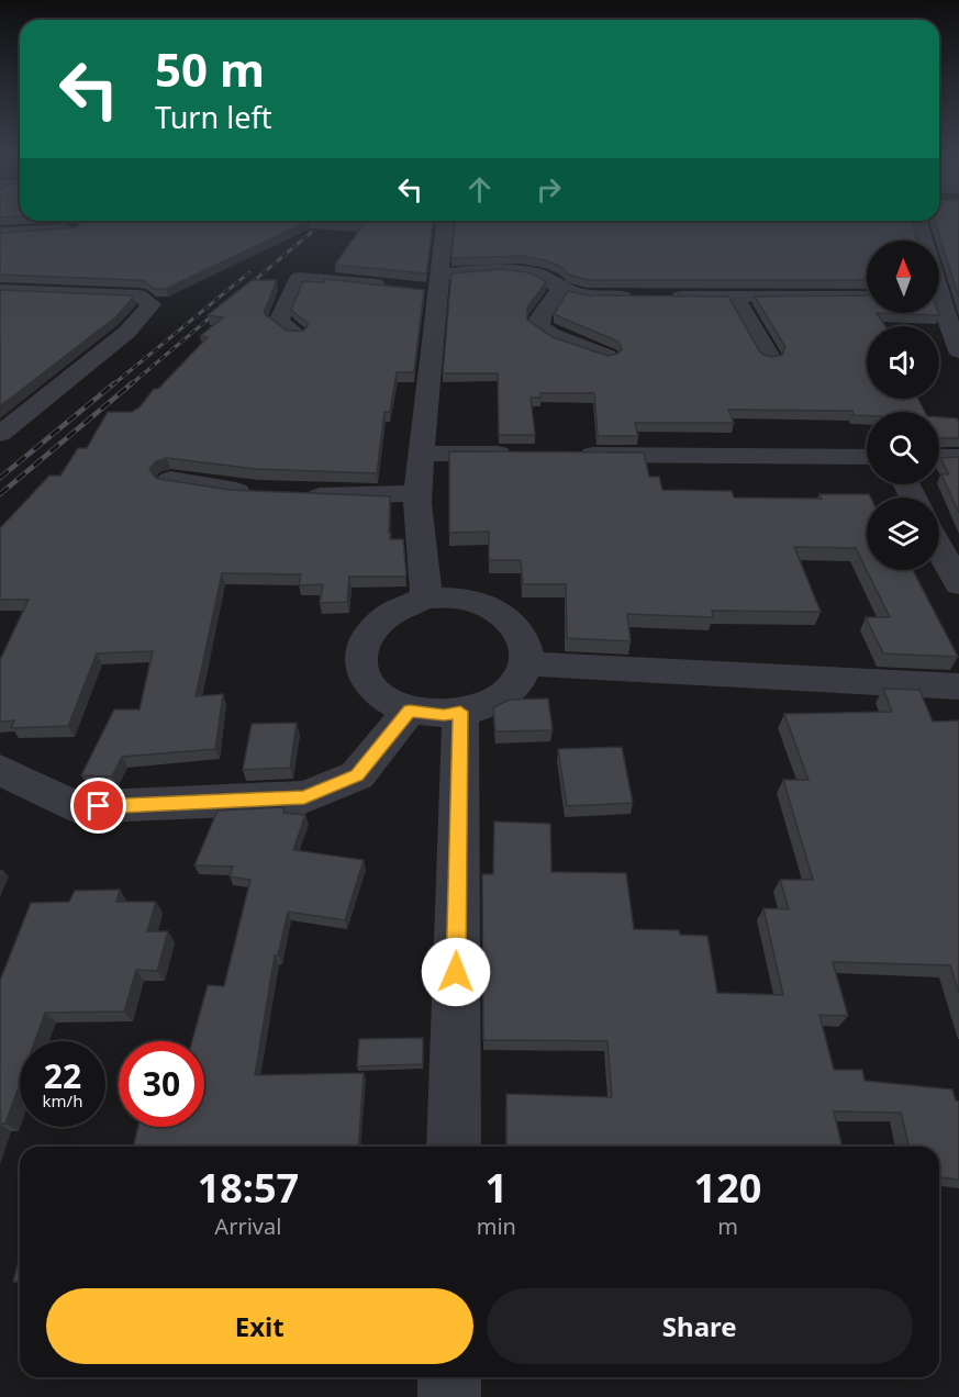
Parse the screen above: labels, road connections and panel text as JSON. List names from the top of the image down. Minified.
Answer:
{"north":"top","page":{"turn":["50 m","Turn left"],"speed":"22 km/h","limit":"30","eta":["18:57","Arrival","1","min","120","m"],"buttons":["Exit","Share"]}}
